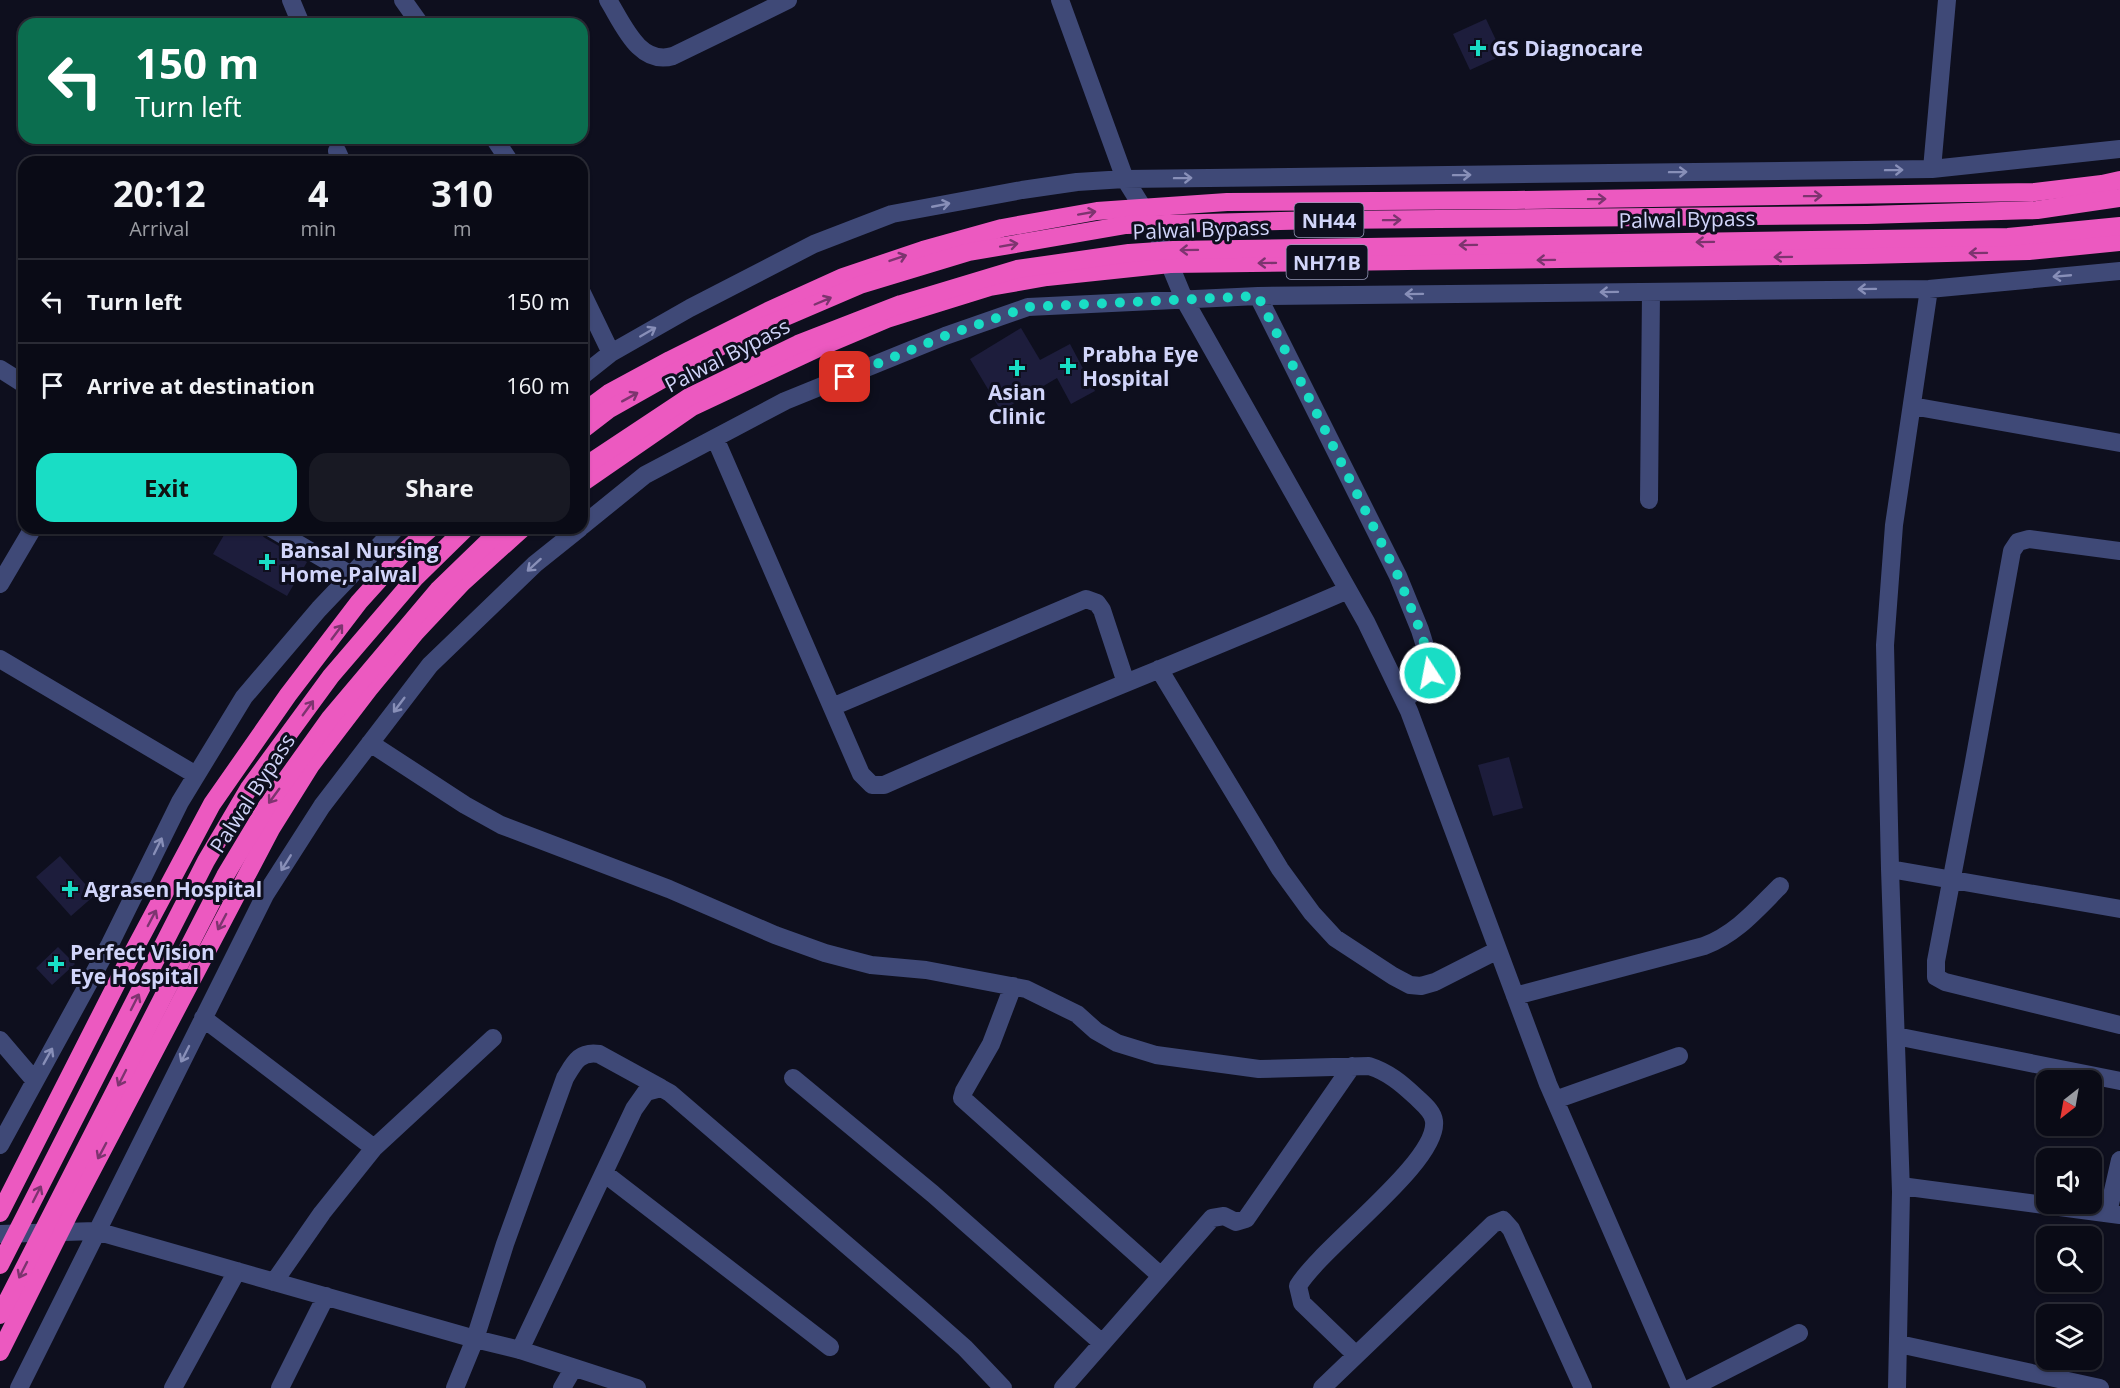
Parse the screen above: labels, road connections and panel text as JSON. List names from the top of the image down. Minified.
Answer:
{"streets":{"highway":["Palwal Bypass","NH44","NH71B"]},"places":{"health":["GS Diagnocare","Prabha Eye Hospital","Asian Clinic","Bansal Nursing Home,Palwal","Agrasen Hospital","Perfect Vision Eye Hospital"]},"north":"bottom left","page":{"turn":["150 m","Turn left"],"eta":["20:12","Arrival","4","min","310","m"],"list":[{"name":"Turn left","value":"150 m"},{"name":"Arrive at destination","value":"160 m"}],"buttons":["Exit","Share"]}}
